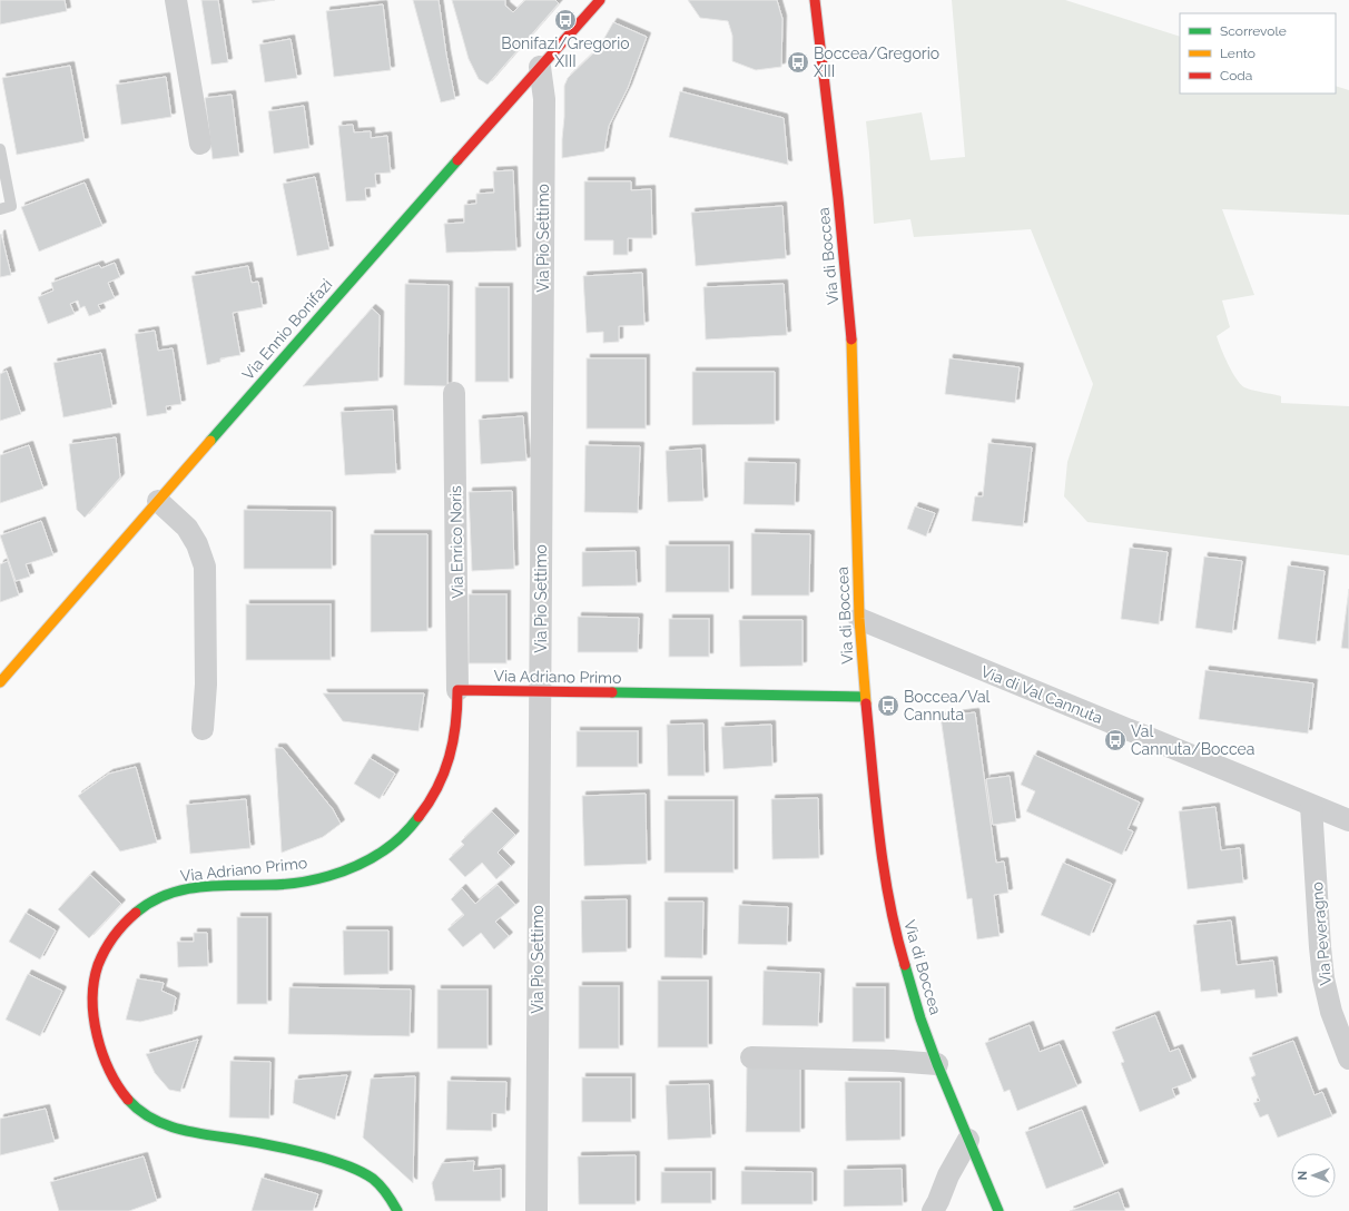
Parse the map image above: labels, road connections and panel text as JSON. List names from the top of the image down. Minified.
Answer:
{"streets":{"street":["Via Pio Settimo","Via di Boccea","Via Ennio Bonifazi","Via Enrico Noris","Via Adriano Primo","Via di Val Cannuta","Via Peveragno"]},"crossings":[["Via Pio Settimo","Via Ennio Bonifazi"],["Via Pio Settimo","Via Adriano Primo"],["Via di Boccea","Via Adriano Primo"],["Via di Boccea","Via di Val Cannuta"],["Via Enrico Noris","Via Adriano Primo"],["Via di Val Cannuta","Via Peveragno"]],"places":{"bus stop":["Bonifazi/Gregorio XIII","Boccea/Gregorio XIII","Boccea/Val Cannuta","Val Cannuta/Boccea"]},"legend":["Scorrevole","Lento","Coda"],"north":"left"}
